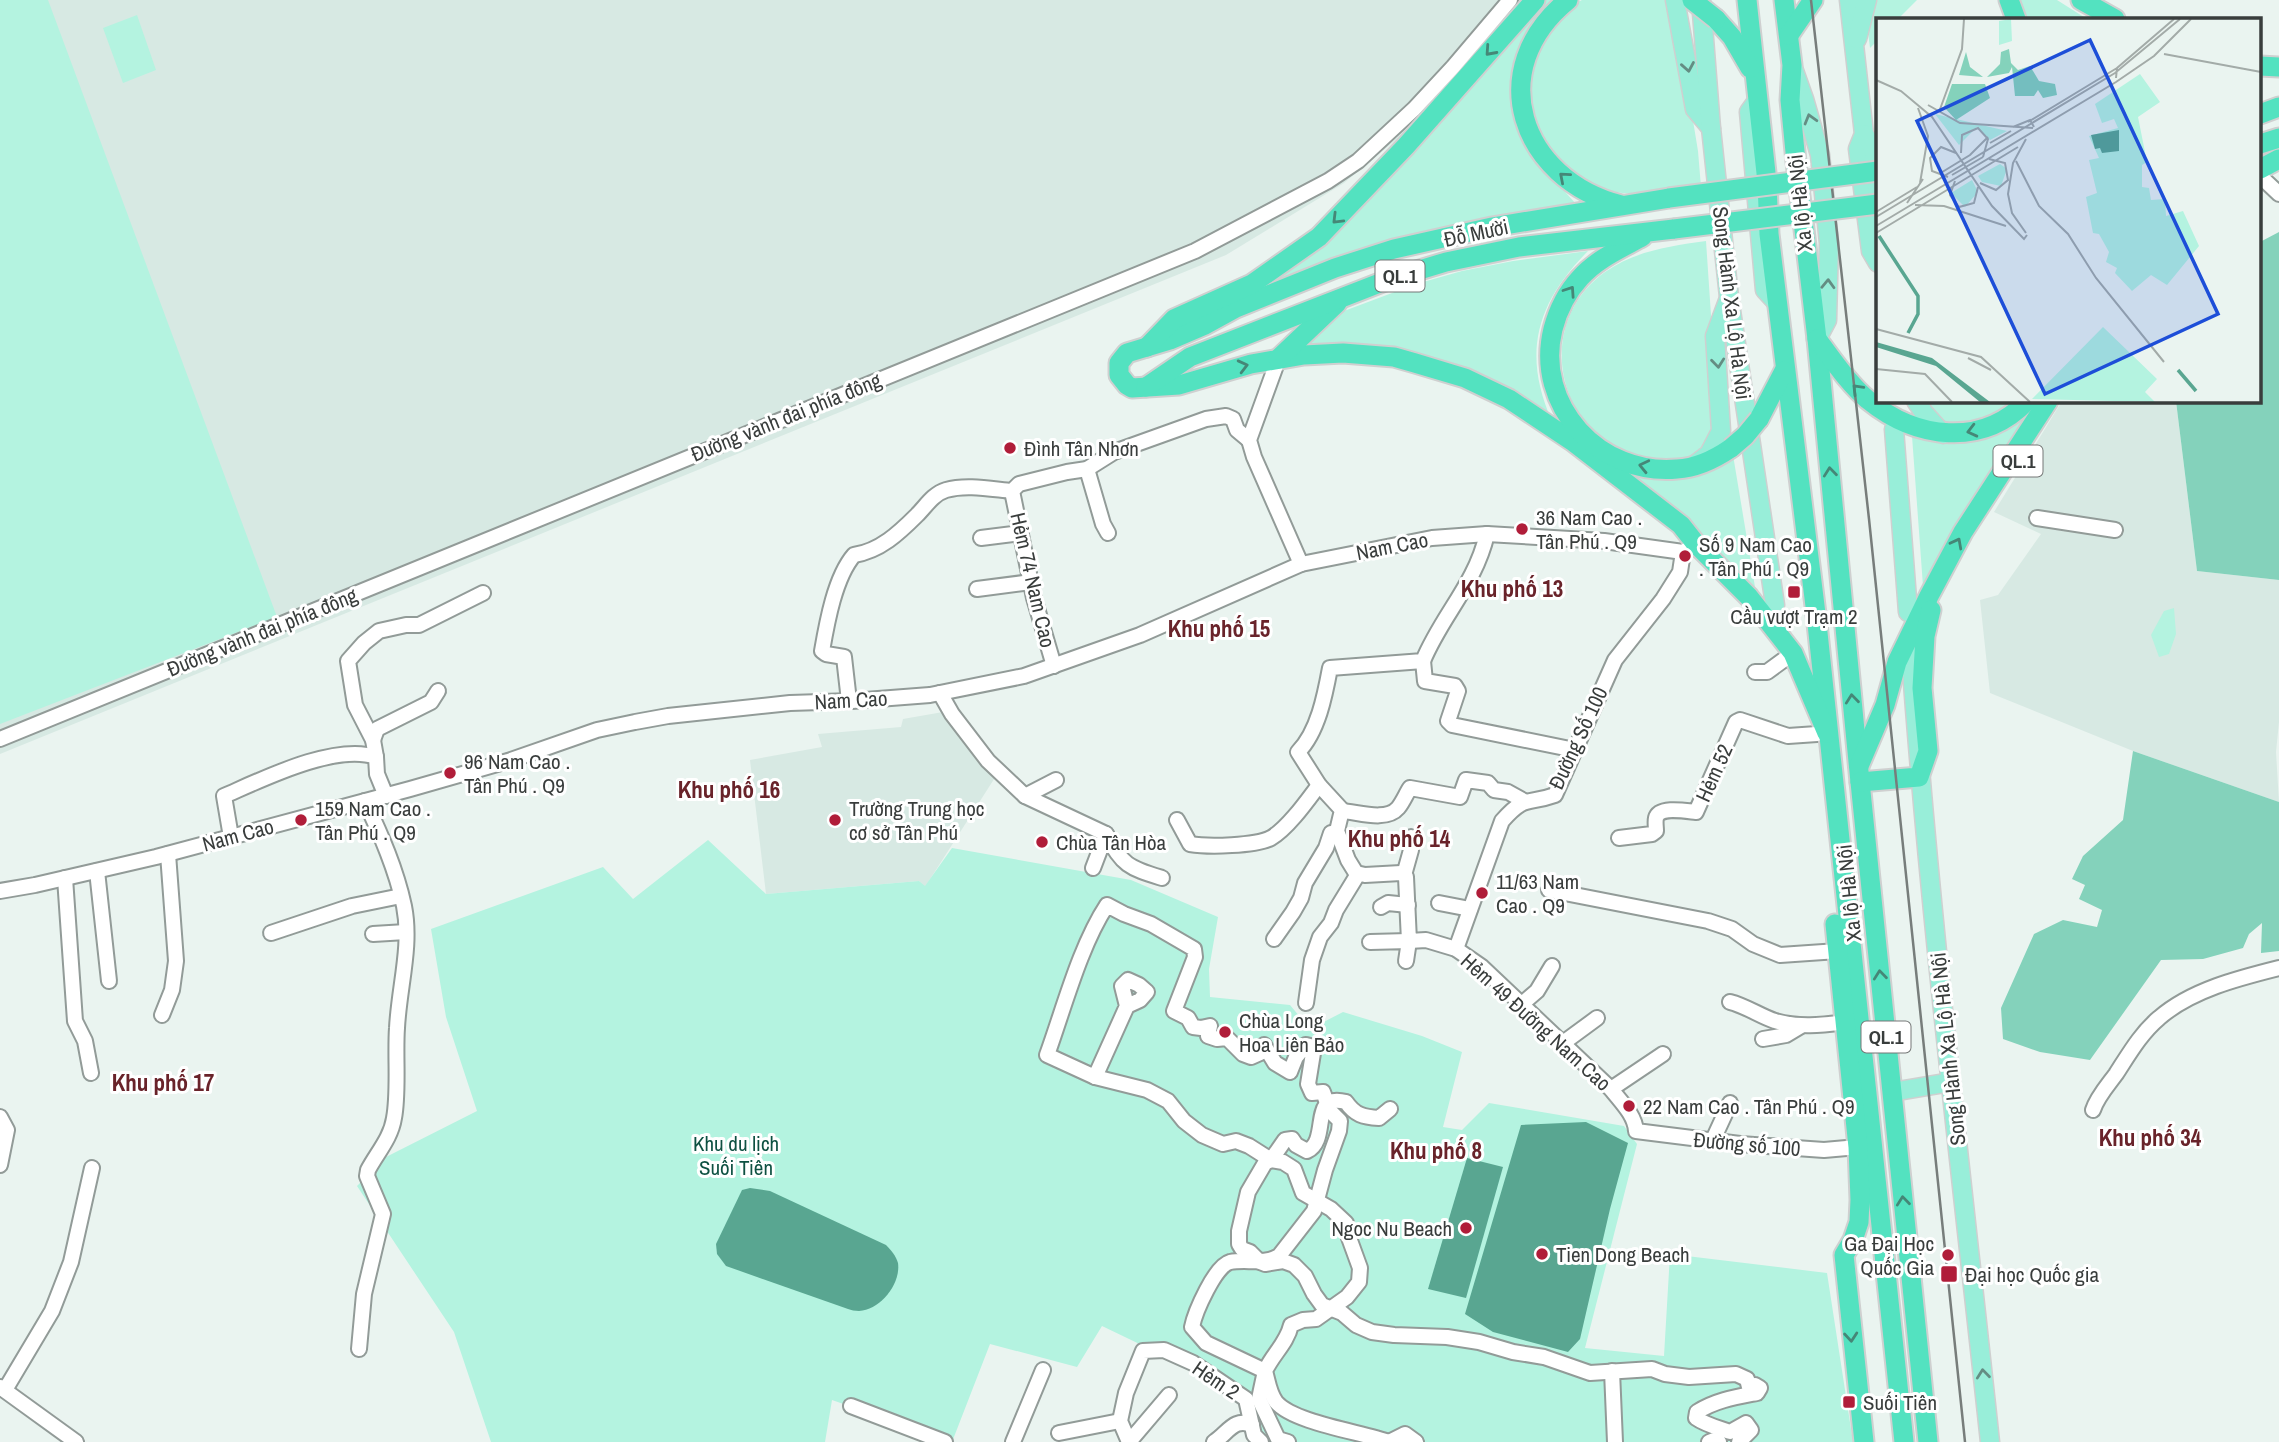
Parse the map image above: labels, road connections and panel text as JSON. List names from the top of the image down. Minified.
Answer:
{"streets":{"highway":["Xa lộ Hà Nội","Đỗ Mười","QL.1"],"main road":["Song Hành Xa Lộ Hà Nội"],"street":["Đường vành đai phía đông","Nam Cao","Hẻm 74 Nam Cao","Đường Số 100","Hẻm 52","Hẻm 49 Đường Nam Cao","Đường số 100","Hẻm 2"]},"crossings":[["Xa lộ Hà Nội","QL.1"],["Xa lộ Hà Nội","Hẻm 52"],["Xa lộ Hà Nội","Đường số 100"],["Đỗ Mười","QL.1"],["Nam Cao","Hẻm 74 Nam Cao"],["Nam Cao","Đường Số 100"],["Đường Số 100","Hẻm 49 Đường Nam Cao"],["Hẻm 49 Đường Nam Cao","Đường số 100"]],"districts":["Khu phố 13","Khu phố 15","Khu phố 16","Khu phố 14","Khu phố 17","Khu phố 34","Khu phố 8"],"parks":["Khu du lịch Suối Tiên"],"places":{"other":["Đình Tân Nhơn","36 Nam Cao . Tân Phú . Q9","Số 9 Nam Cao . Tân Phú . Q9","96 Nam Cao . Tân Phú . Q9","159 Nam Cao . Tân Phú . Q9","Trường Trung học cơ sở Tân Phú","Chùa Tân Hòa","11/63 Nam Cao . Q9","Chùa Long Hoa Liên Bảo","22 Nam Cao . Tân Phú . Q9","Ngoc Nu Beach","Tien Dong Beach","Ga Đại Học Quốc Gia"],"transit":["Cầu vượt Trạm 2","Đại học Quốc gia","Suối Tiên"]}}
